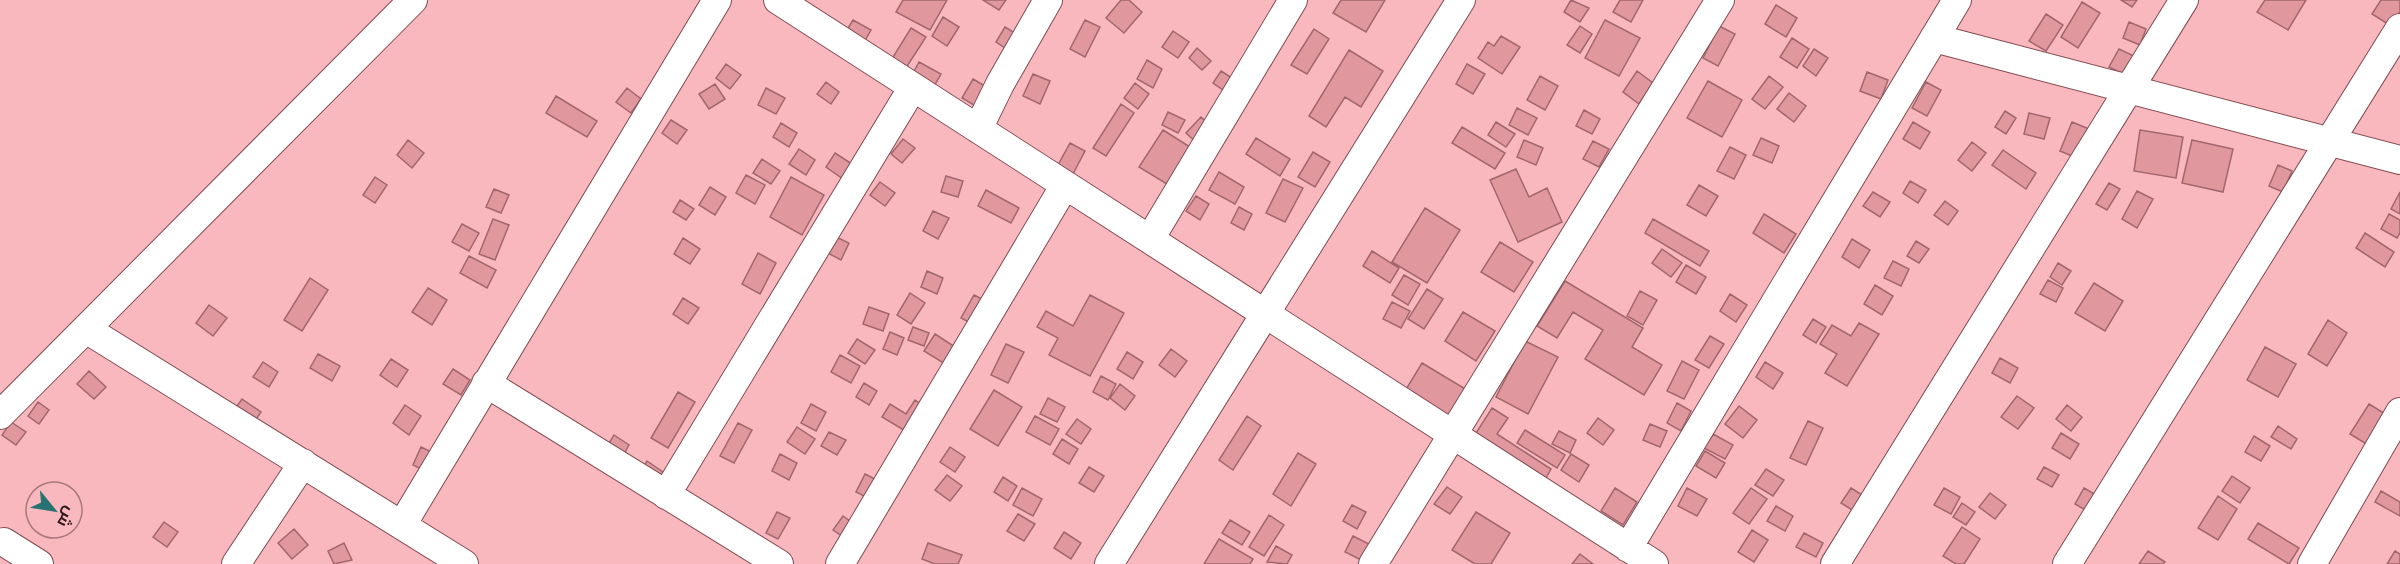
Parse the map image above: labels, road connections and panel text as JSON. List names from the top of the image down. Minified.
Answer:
{"north":"bottom right"}
